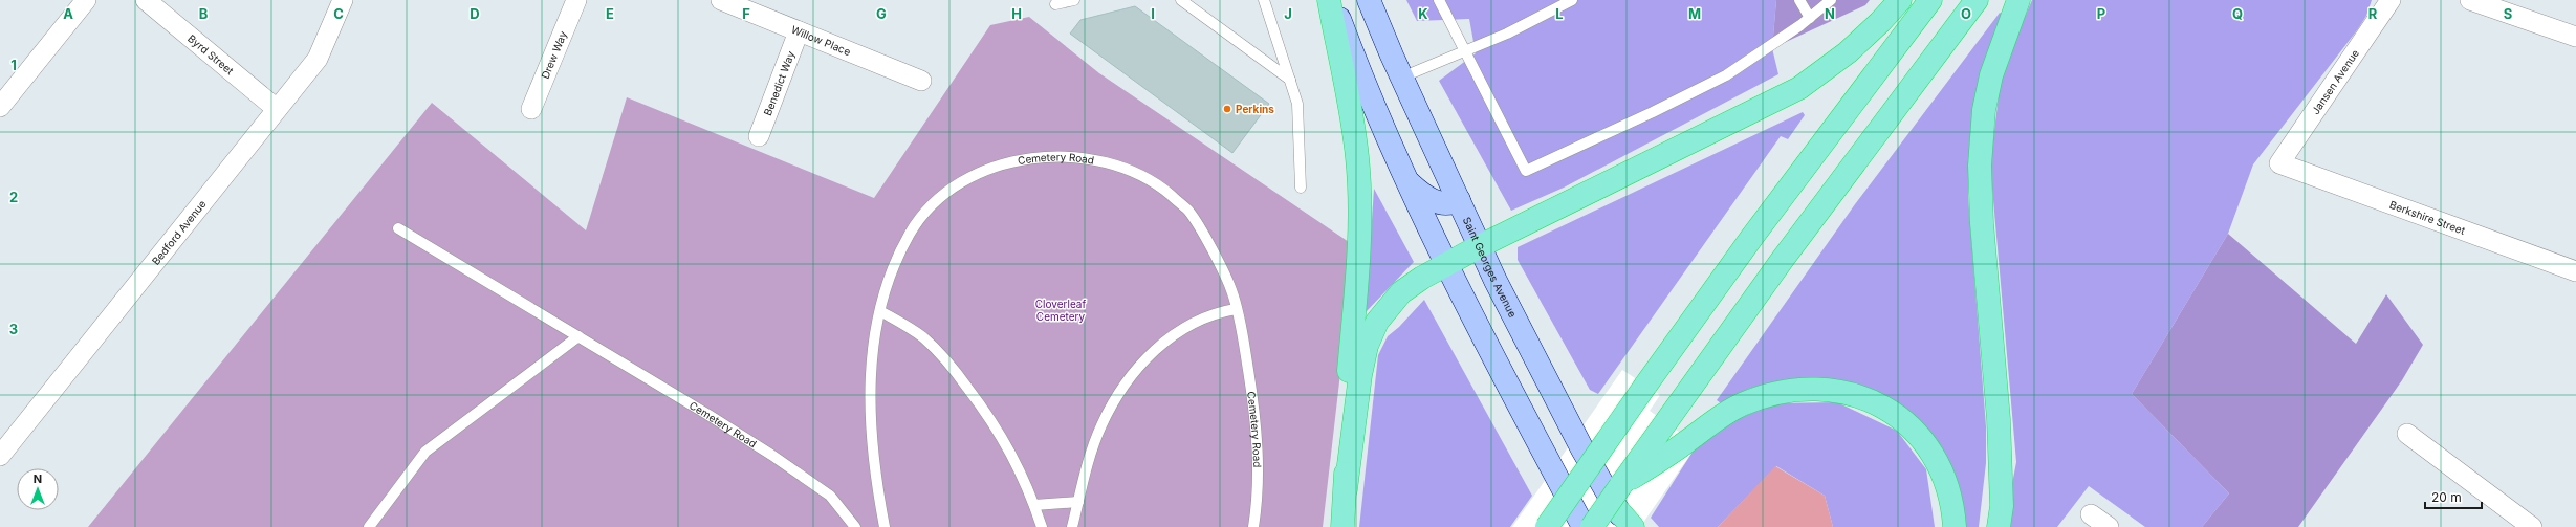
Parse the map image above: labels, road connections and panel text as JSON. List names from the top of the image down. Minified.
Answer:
{"streets":{"main road":["Saint Georges Avenue"],"street":["Willow Place","Byrd Street","Drew Way","Jansen Avenue","Benedict Way","Berkshire Street","Bedford Avenue"],"lane":["Cemetery Road"]},"crossings":[["Willow Place","Benedict Way"],["Byrd Street","Bedford Avenue"],["Jansen Avenue","Berkshire Street"]],"parks":["Cloverleaf Cemetery"],"places":["Perkins"],"scale_bar":"20 m","north":"top","grid":{"columns":["A","B","C","D","E","F","G","H","I","J","K","L","M","N","O","P","Q","R","S"],"rows":["1","2","3"]}}
